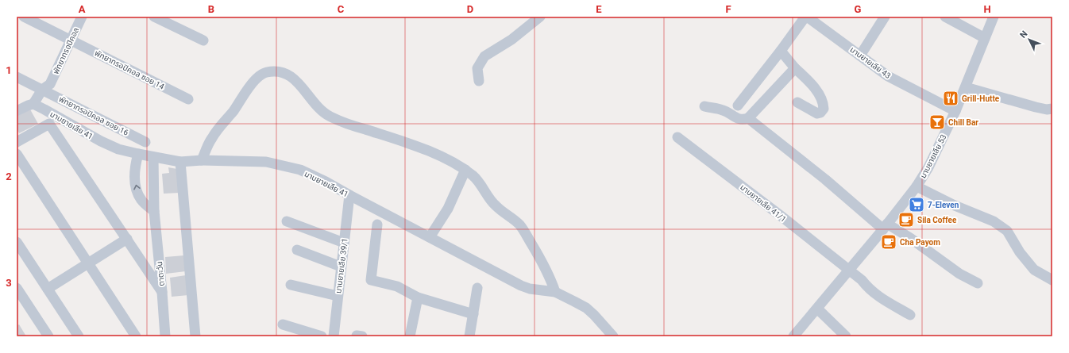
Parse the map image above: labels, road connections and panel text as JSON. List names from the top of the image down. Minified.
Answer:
{"streets":{"street":["พัทยาทรอปิคอล","มาบยายเลีย 43","พัทยาทรอปิคอล ซอย 14","พัทยาทรอปิคอล ซอย 16","มาบยายเลีย 41","มาบยายเลีย 53","มาบยายเลีย 41/1","มาบยายเลีย 39/1","ตาตะวัน"]},"crossings":[["พัทยาทรอปิคอล","พัทยาทรอปิคอล ซอย 14"],["พัทยาทรอปิคอล","พัทยาทรอปิคอล ซอย 16"],["พัทยาทรอปิคอล","มาบยายเลีย 41"],["มาบยายเลีย 43","มาบยายเลีย 53"],["มาบยายเลีย 41","มาบยายเลีย 39/1"],["มาบยายเลีย 41","ตาตะวัน"],["มาบยายเลีย 53","มาบยายเลีย 41/1"]],"places":{"restaurant":["Grill-Hutte"],"bar":["Chill Bar"],"supermarket":["7-Eleven"],"cafe":["Sila Coffee","Cha Payom"]},"north":"top left","grid":{"columns":["A","B","C","D","E","F","G","H"],"rows":["1","2","3"]}}
